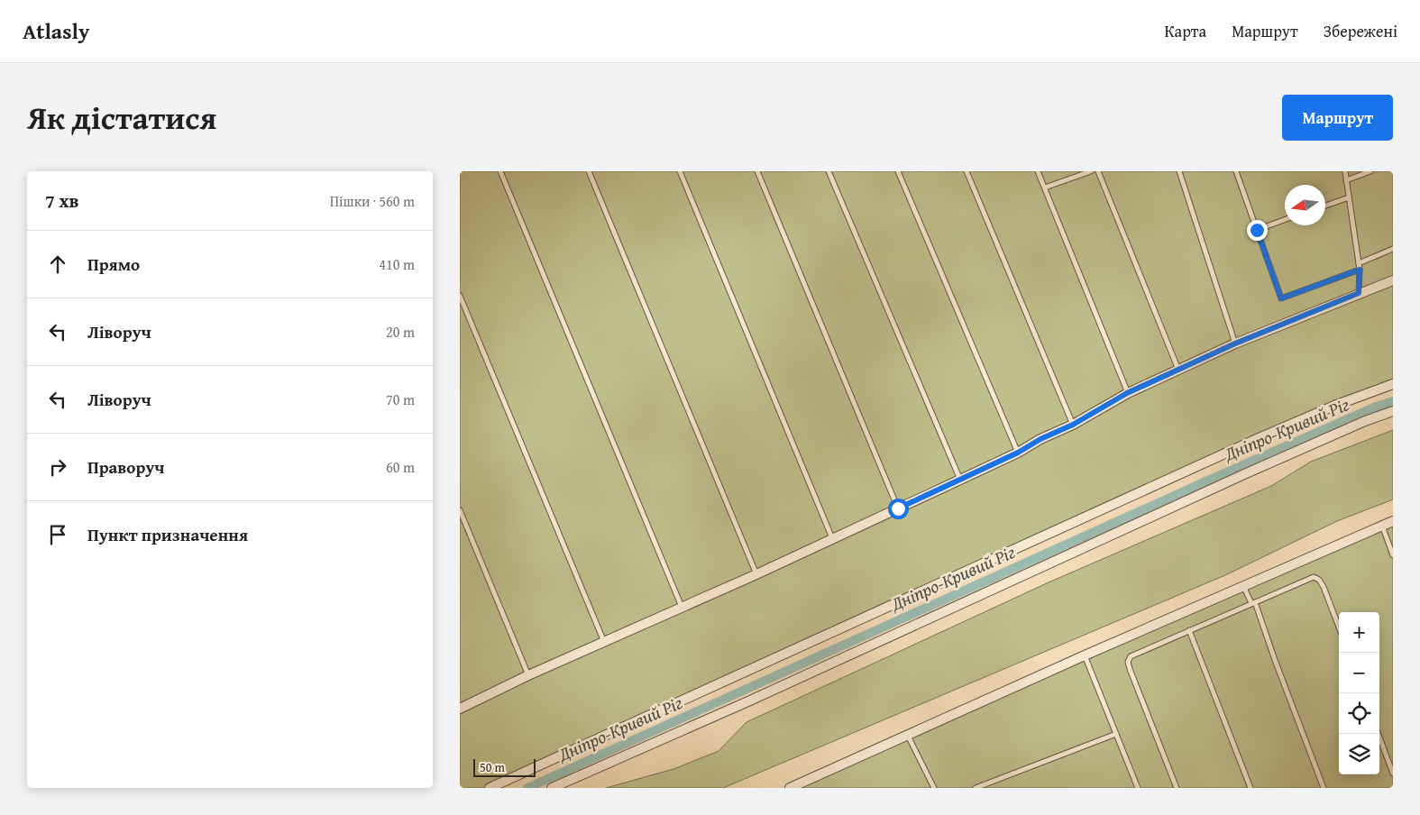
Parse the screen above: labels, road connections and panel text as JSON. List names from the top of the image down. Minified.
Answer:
{"water":["Дніпро-Кривий Ріг"],"scale_bar":"50 m","north":"left","page":{"header":"Atlasly","nav":["Карта","Маршрут","Збережені"],"title":"Як дістатися","buttons":"Маршрут","heading":["7 хв","Пішки · 560 m"],"list":[["Прямо","410 m"],["Ліворуч","20 m"],["Ліворуч","70 m"],["Праворуч","60 m"],"Пункт призначення"],"map_buttons":["+","−"],"scale":"50 m"}}
